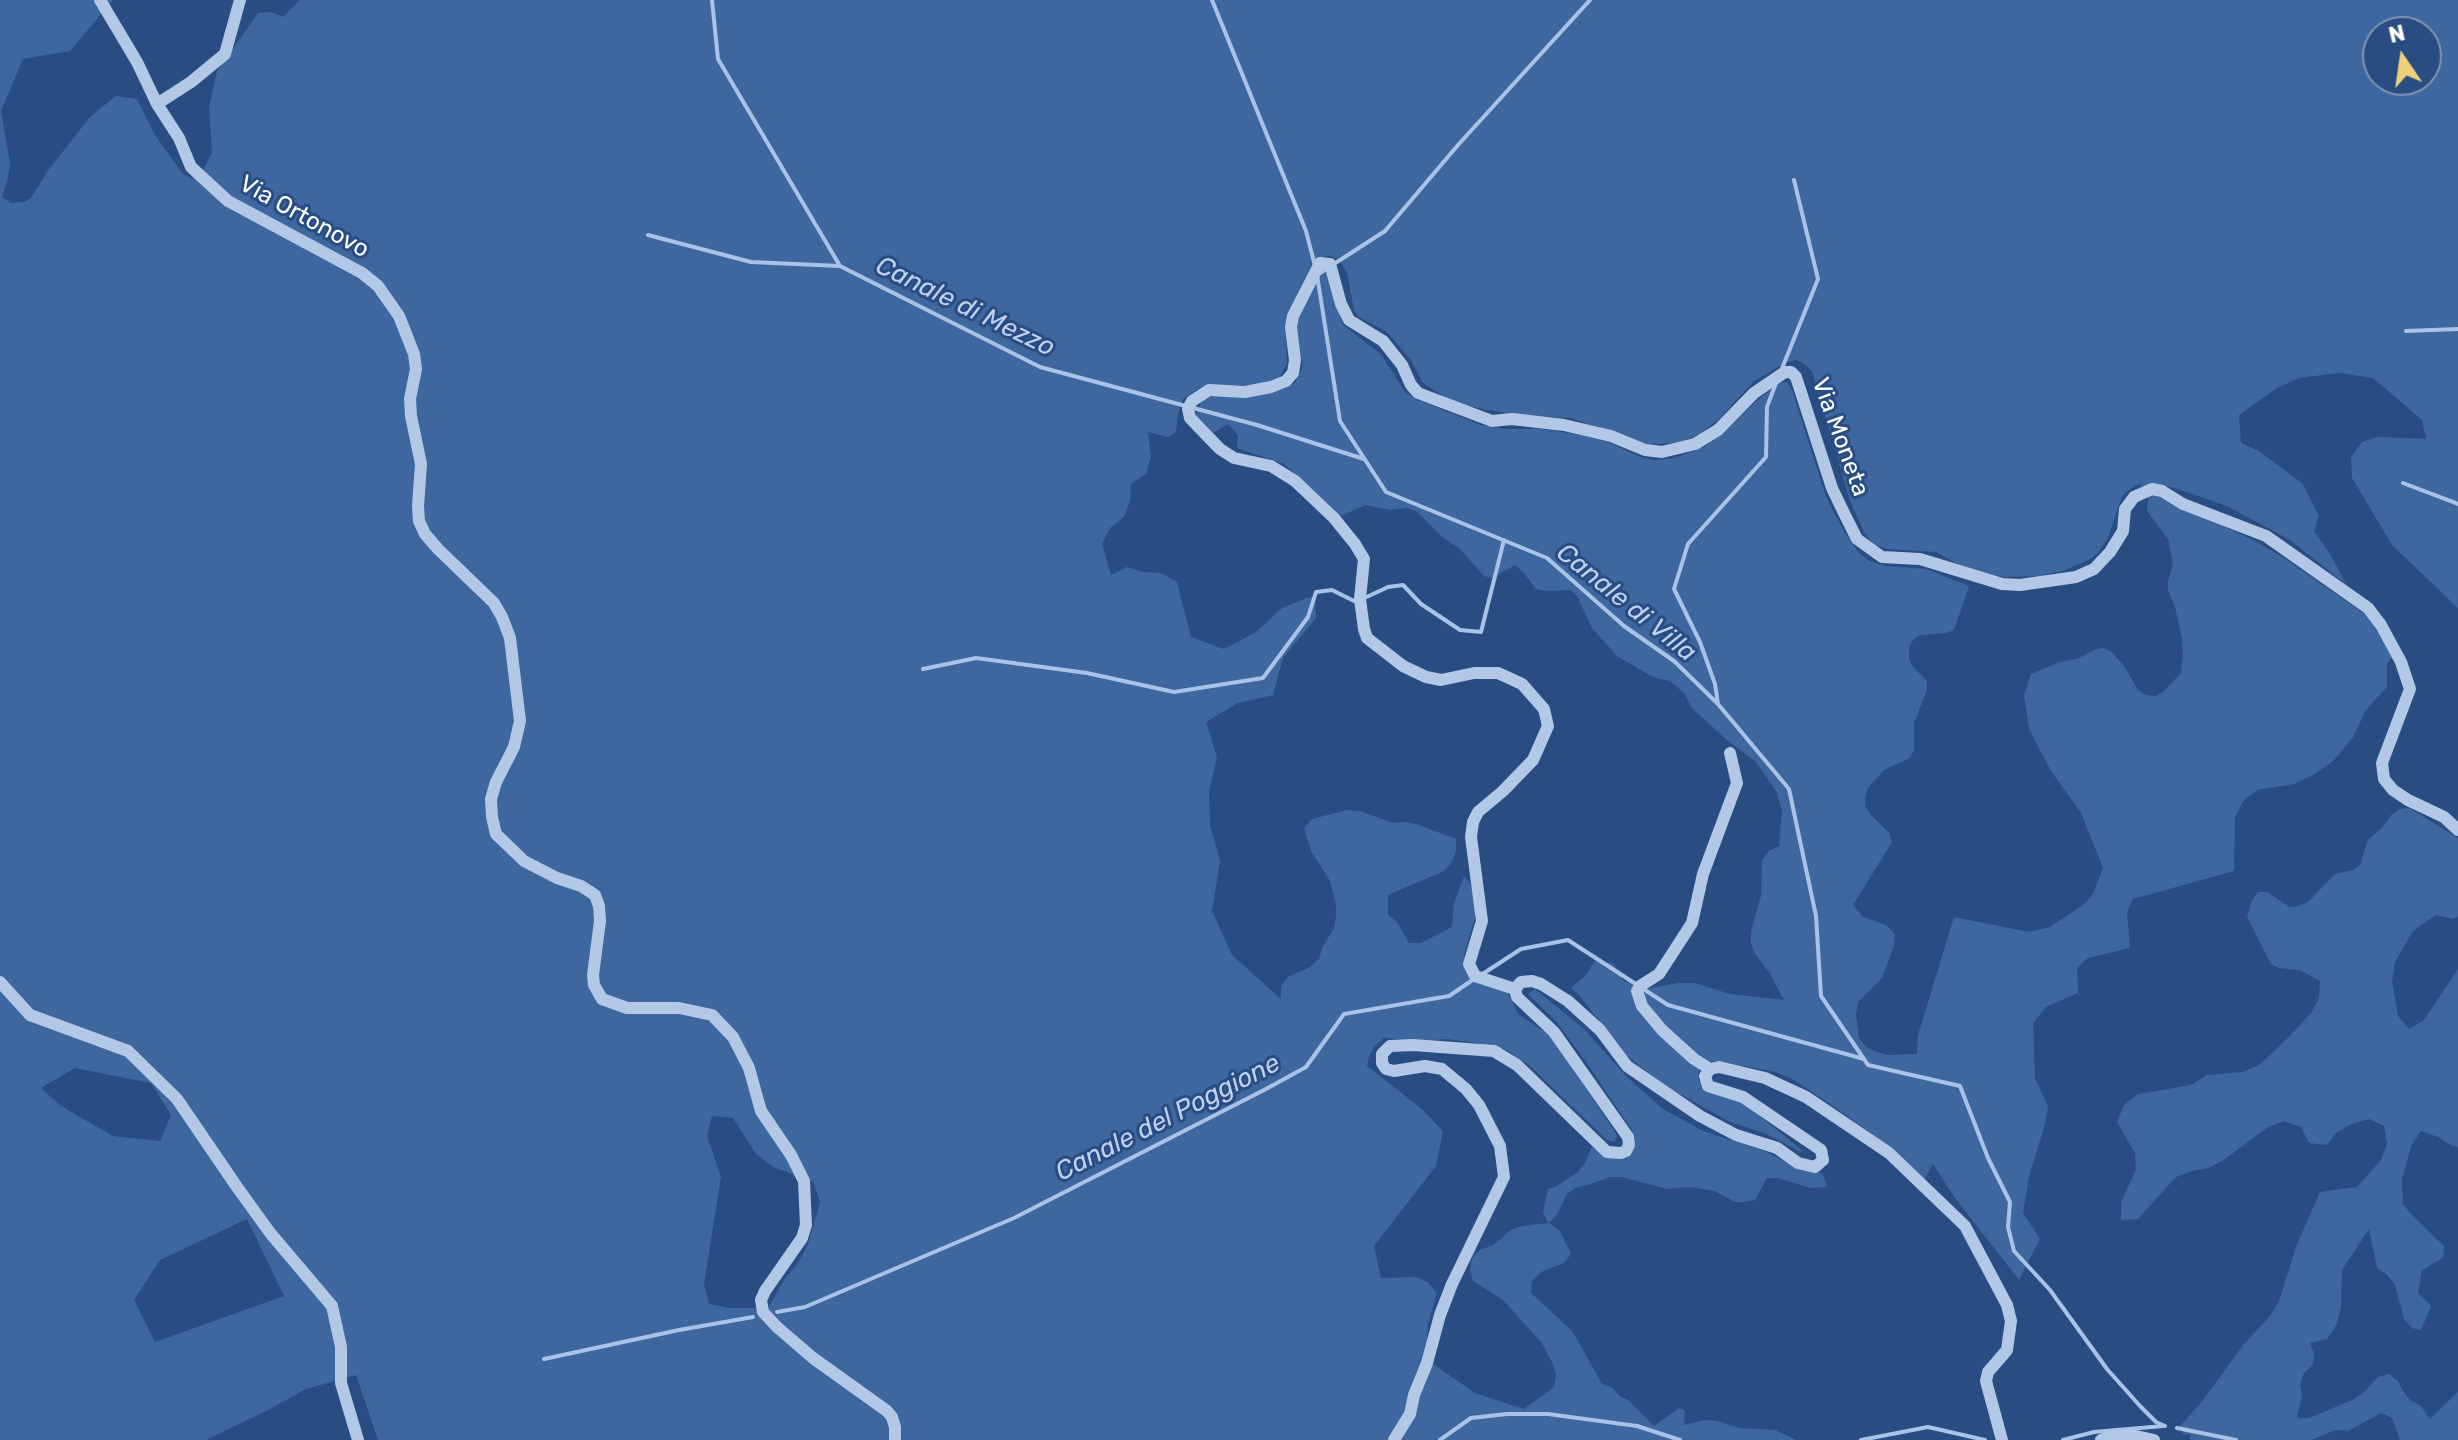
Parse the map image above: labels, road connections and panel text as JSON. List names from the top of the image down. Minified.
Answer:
{"streets":{"street":["Via Ortonovo","Via Moneta"]},"water":["Canale di Mezzo","Canale di Villa","Canale del Poggione"],"north":"top"}
